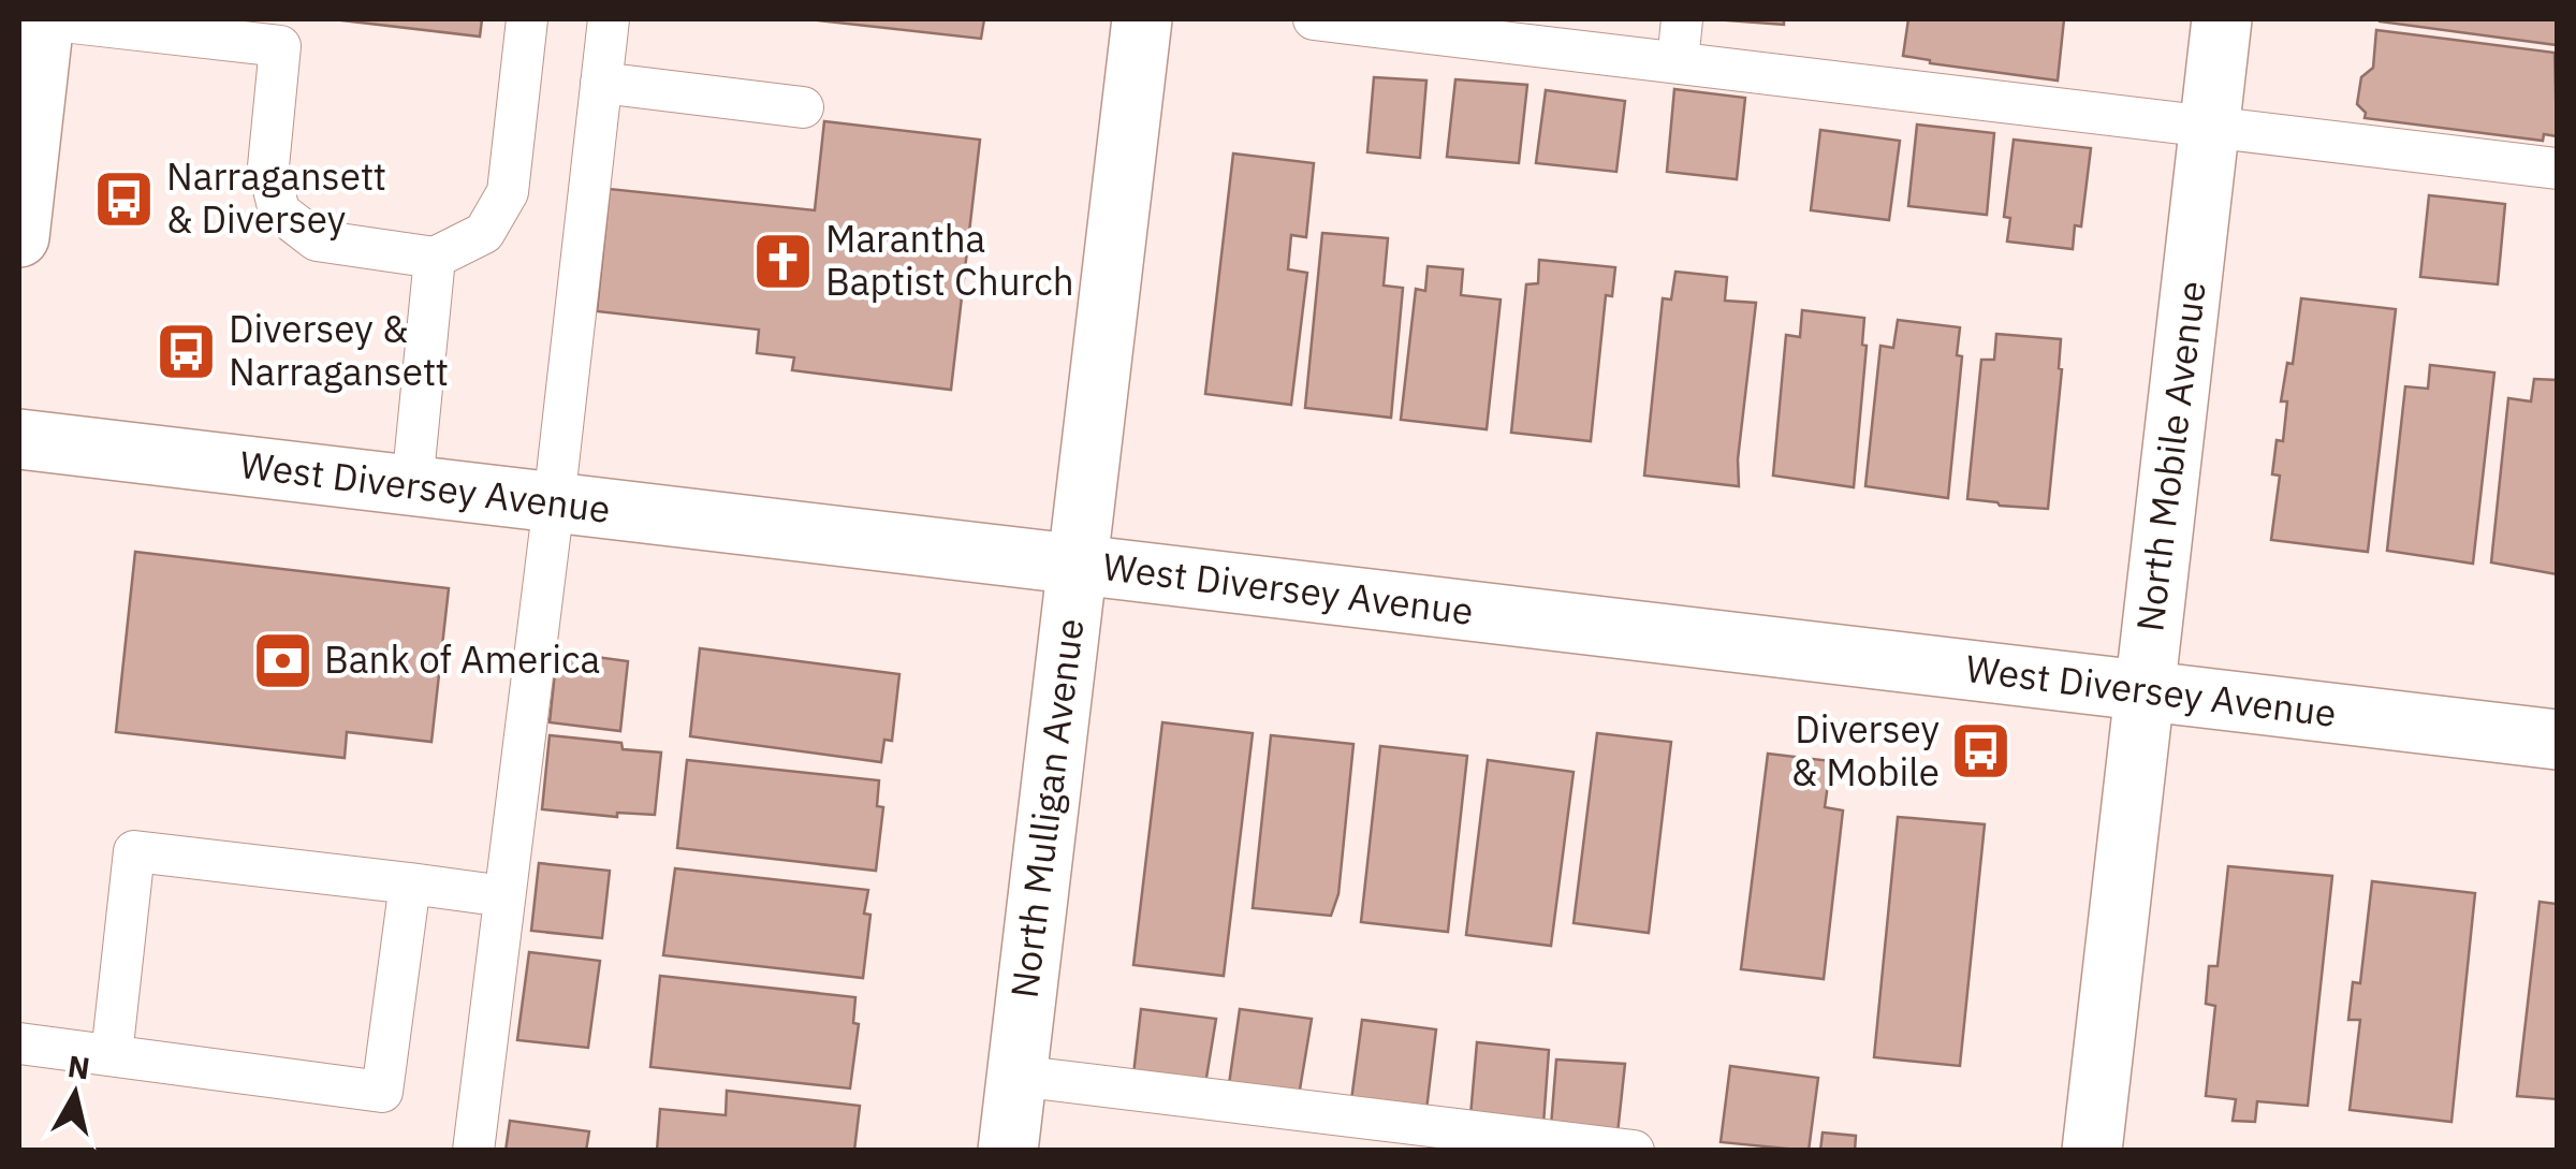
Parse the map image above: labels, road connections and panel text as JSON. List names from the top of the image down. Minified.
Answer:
{"streets":{"main road":["North Mobile Avenue","West Diversey Avenue","North Mulligan Avenue"]},"crossings":[["North Mobile Avenue","West Diversey Avenue"],["West Diversey Avenue","North Mulligan Avenue"]],"places":{"bus stop":["Narragansett & Diversey","Diversey & Narragansett","Diversey & Mobile"],"church":["Marantha Baptist Church"],"bank":["Bank of America"]},"north":"top"}
